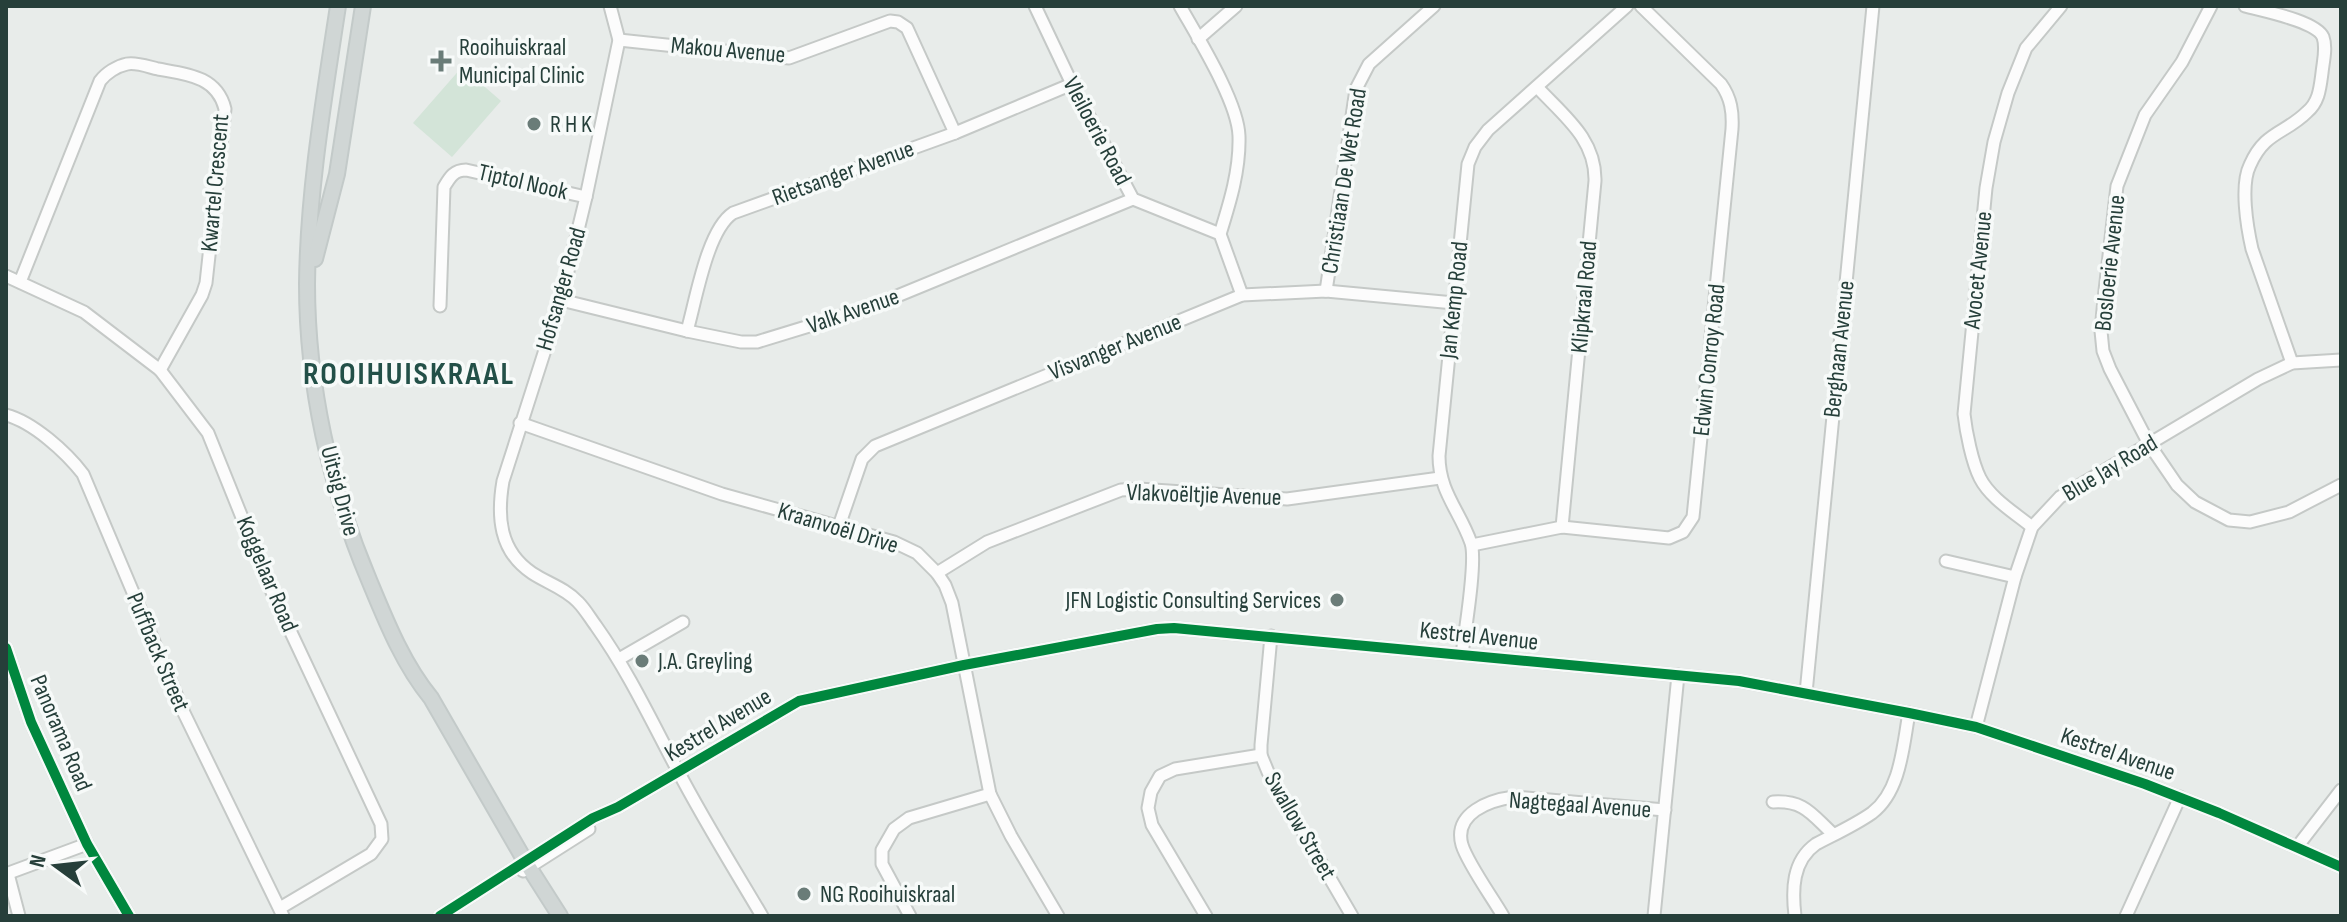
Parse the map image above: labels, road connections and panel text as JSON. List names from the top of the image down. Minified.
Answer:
{"streets":{"main road":["Uitsig Drive"],"street":["Makou Avenue","Vleiloerie Road","Rietsanger Avenue","Christiaan De Wet Road","Tiptol Nook","Kwartel Crescent","Bosloerie Avenue","Avocet Avenue","Hofsanger Road","Klipkraal Road","Jan Kemp Road","Valk Avenue","Visvanger Avenue","Berghaan Avenue","Edwin Conroy Road","Blue Jay Road","Vlakvoëltjie Avenue","Kraanvoël Drive","Koggelaar Road","Kestrel Avenue","Puffback Street","Panorama Road","Nagtegaal Avenue","Swallow Street"]},"crossings":[["Makou Avenue","Rietsanger Avenue"],["Makou Avenue","Hofsanger Road"],["Vleiloerie Road","Rietsanger Avenue"],["Vleiloerie Road","Valk Avenue"],["Rietsanger Avenue","Valk Avenue"],["Christiaan De Wet Road","Visvanger Avenue"],["Tiptol Nook","Hofsanger Road"],["Kwartel Crescent","Koggelaar Road"],["Bosloerie Avenue","Blue Jay Road"],["Avocet Avenue","Blue Jay Road"],["Hofsanger Road","Valk Avenue"],["Hofsanger Road","Kraanvoël Drive"],["Hofsanger Road","Kestrel Avenue"],["Klipkraal Road","Jan Kemp Road"],["Klipkraal Road","Edwin Conroy Road"],["Jan Kemp Road","Visvanger Avenue"],["Jan Kemp Road","Edwin Conroy Road"],["Jan Kemp Road","Vlakvoëltjie Avenue"],["Visvanger Avenue","Kraanvoël Drive"],["Berghaan Avenue","Kestrel Avenue"],["Blue Jay Road","Kestrel Avenue"],["Uitsig Drive","Kestrel Avenue"],["Vlakvoëltjie Avenue","Kraanvoël Drive"],["Kraanvoël Drive","Kestrel Avenue"],["Koggelaar Road","Puffback Street"],["Kestrel Avenue","Swallow Street"]],"districts":["ROOIHUISKRAAL"],"places":{"health":["Rooihuiskraal Municipal Clinic"],"other":["R H K","JFN Logistic Consulting Services","J.A. Greyling","NG Rooihuiskraal"]},"north":"left"}
